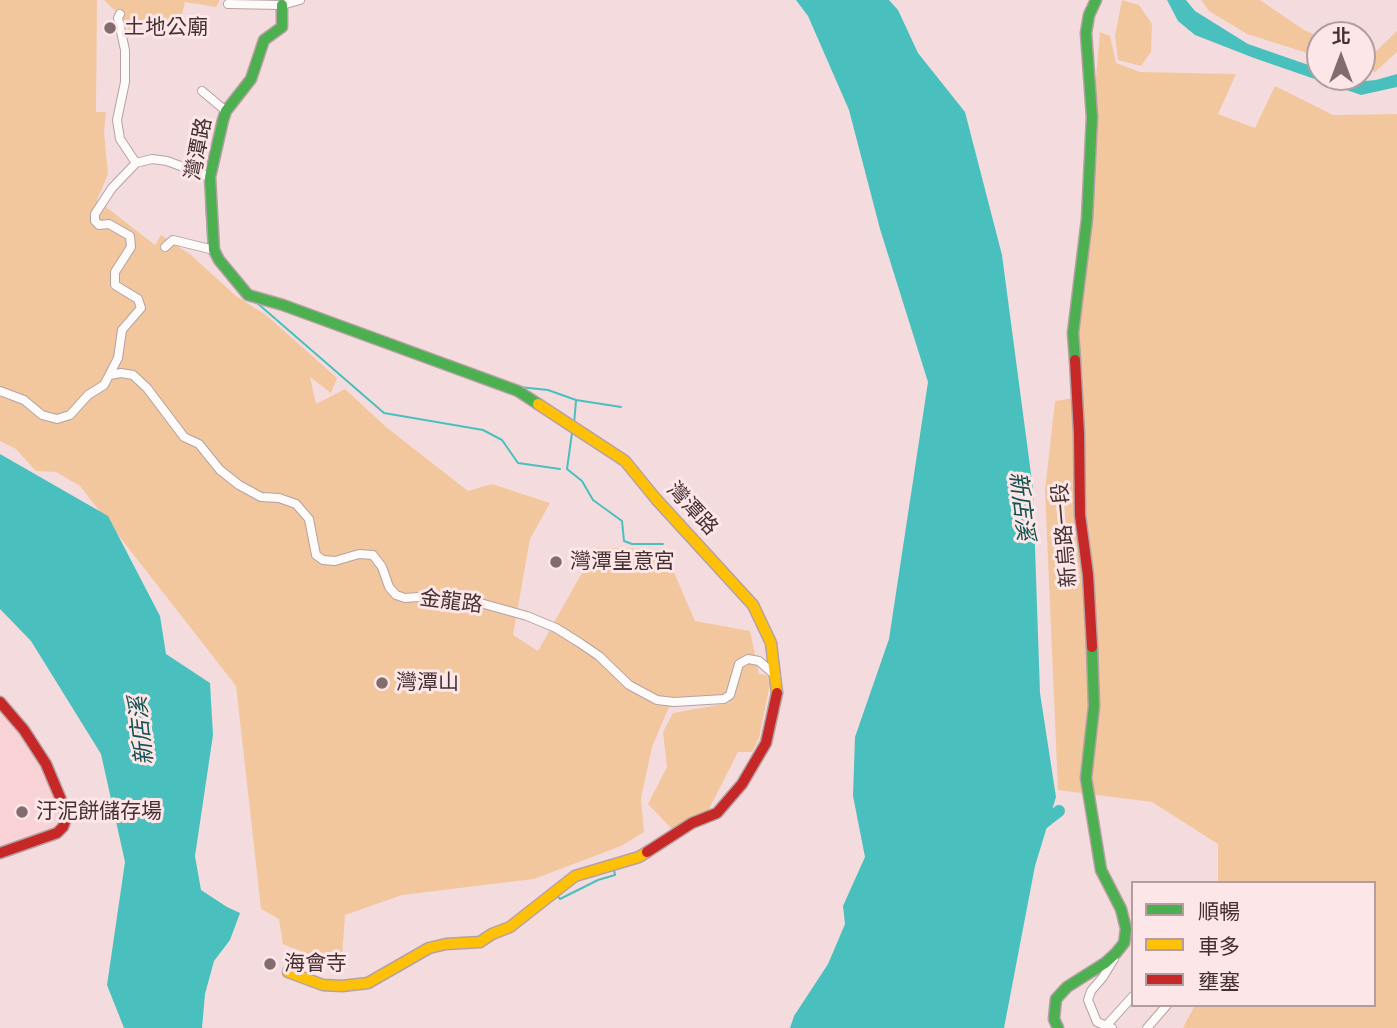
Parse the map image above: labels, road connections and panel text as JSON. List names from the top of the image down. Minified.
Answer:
{"streets":{"street":["灣潭路","新烏路一段","金龍路"]},"crossings":[["灣潭路","金龍路"]],"water":["新店溪"],"places":["土地公廟","灣潭皇意宮","灣潭山","汙泥餅儲存場","海會寺"],"legend":["順暢","車多","壅塞"],"north":"top"}
